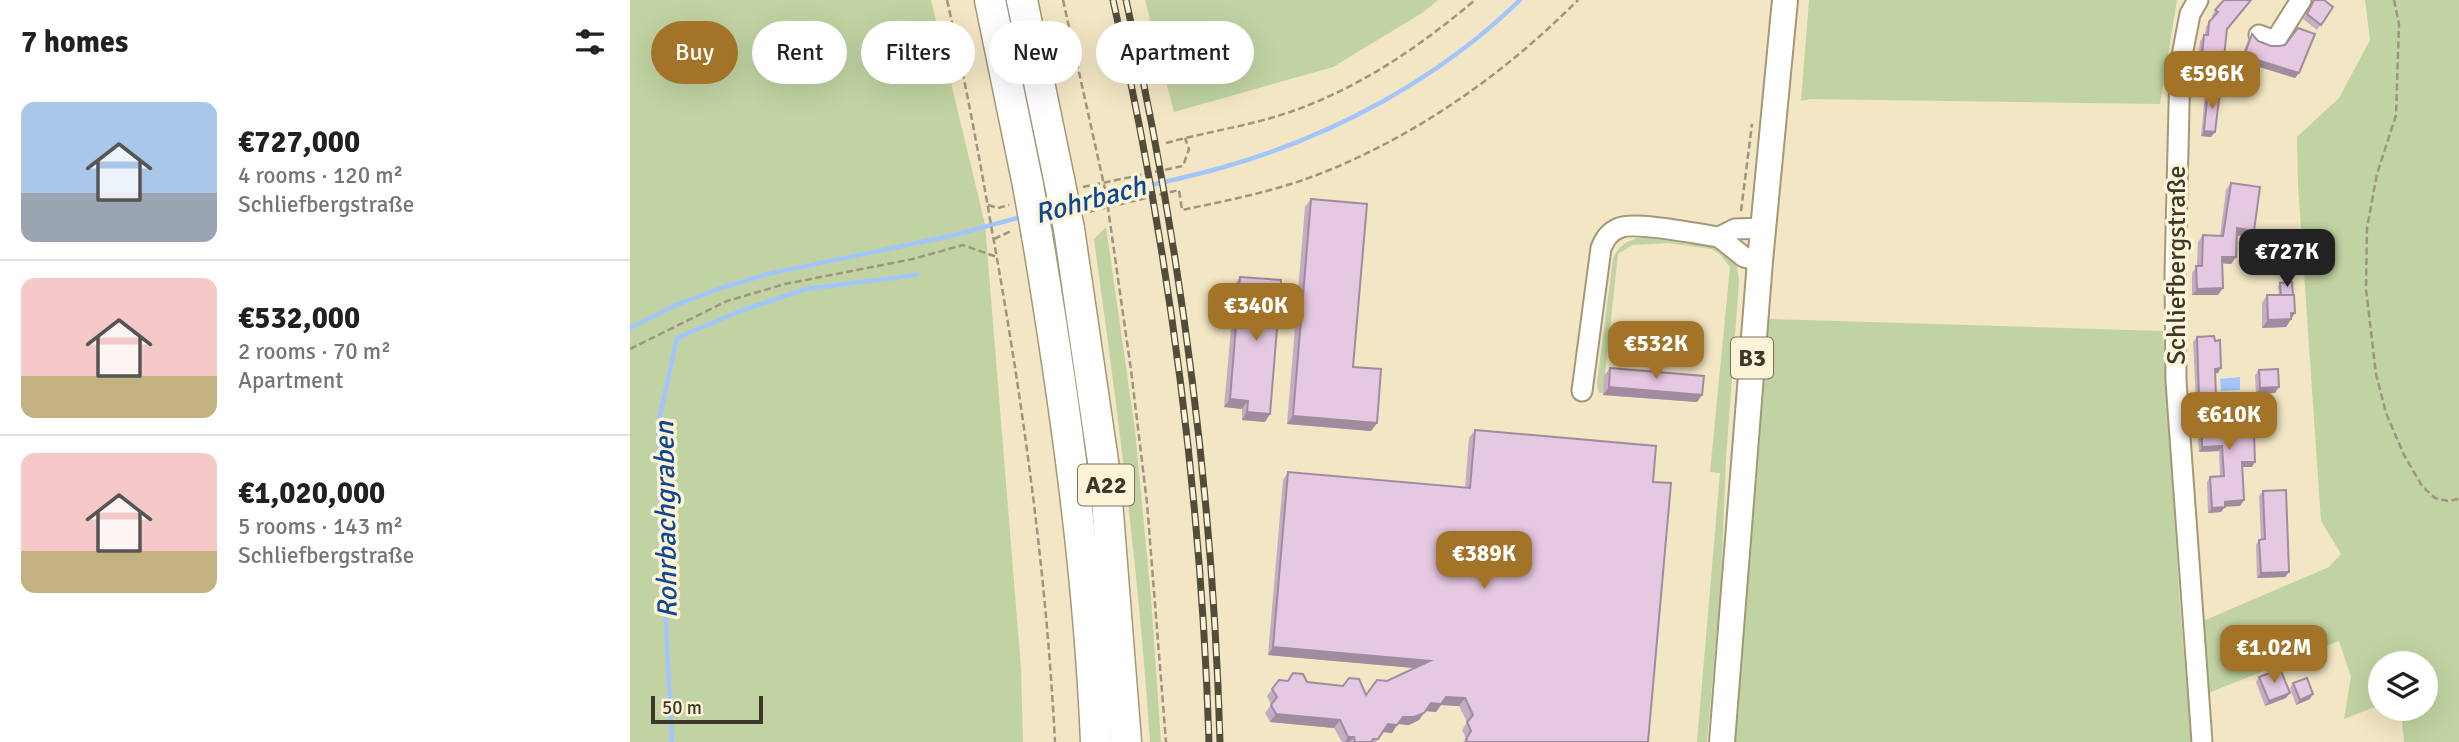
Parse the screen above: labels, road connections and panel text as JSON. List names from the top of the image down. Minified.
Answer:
{"streets":{"highway":["A22"],"main road":["B3"],"street":["Schliefbergstraße"]},"water":["Rohrbach","Rohrbachgraben"],"scale_bar":"50 m","page":{"heading":"7 homes","chip":["Buy","Rent","Filters","New","Apartment"],"price":["€596K","€727K","€340K","€532K","€610K","€389K","€1.02M"],"list":[{"name":"€727,000","note":"4 rooms · 120 m² · Schliefbergstraße"},{"name":"€532,000","note":"2 rooms · 70 m² · Apartment"},{"name":"€1,020,000","note":"5 rooms · 143 m² · Schliefbergstraße"}],"scale":"50 m"}}
